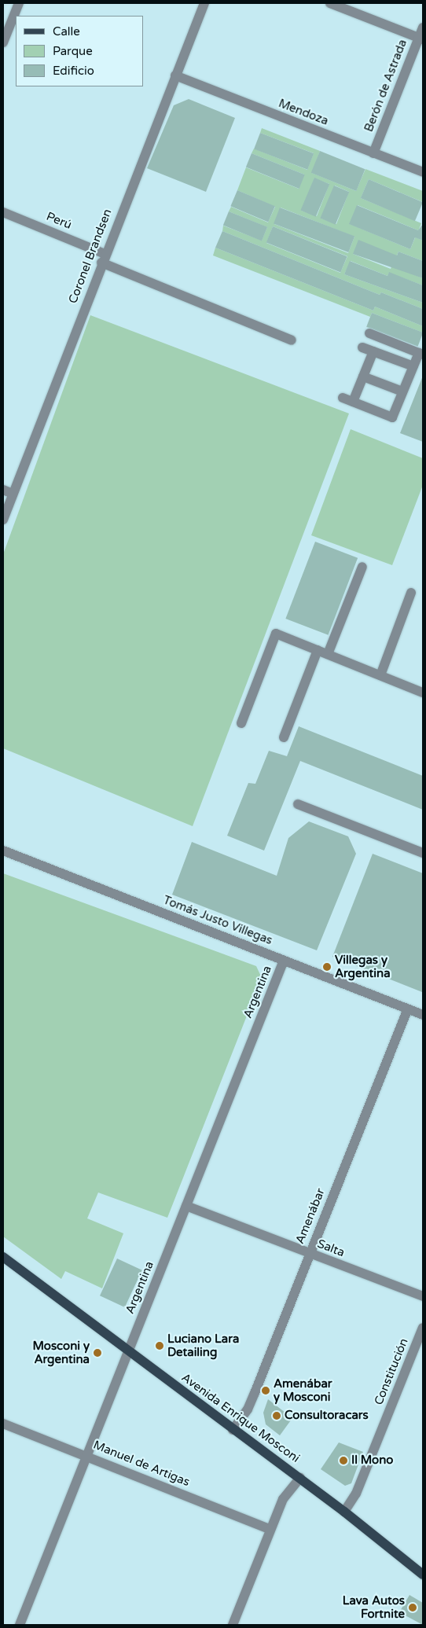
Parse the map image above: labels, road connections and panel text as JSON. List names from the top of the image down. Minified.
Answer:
{"streets":{"main road":["Avenida Enrique Mosconi"],"street":["Berón de Astrada","Mendoza","Perú","Coronel Brandsen","Tomás Justo Villegas","Argentina","Amenábar","Salta","Constitución","Manuel de Artigas"]},"crossings":[["Berón de Astrada","Mendoza"],["Mendoza","Coronel Brandsen"],["Perú","Coronel Brandsen"],["Tomás Justo Villegas","Argentina"],["Tomás Justo Villegas","Amenábar"],["Argentina","Salta"],["Argentina","Avenida Enrique Mosconi"],["Argentina","Manuel de Artigas"],["Amenábar","Salta"],["Amenábar","Avenida Enrique Mosconi"],["Constitución","Avenida Enrique Mosconi"]],"places":["Villegas y Argentina","Luciano Lara Detailing","Mosconi y Argentina","Amenábar y Mosconi","Consultoracars","Il Mono","Lava Autos Fortnite"],"legend":["Calle","Parque","Edificio"]}
